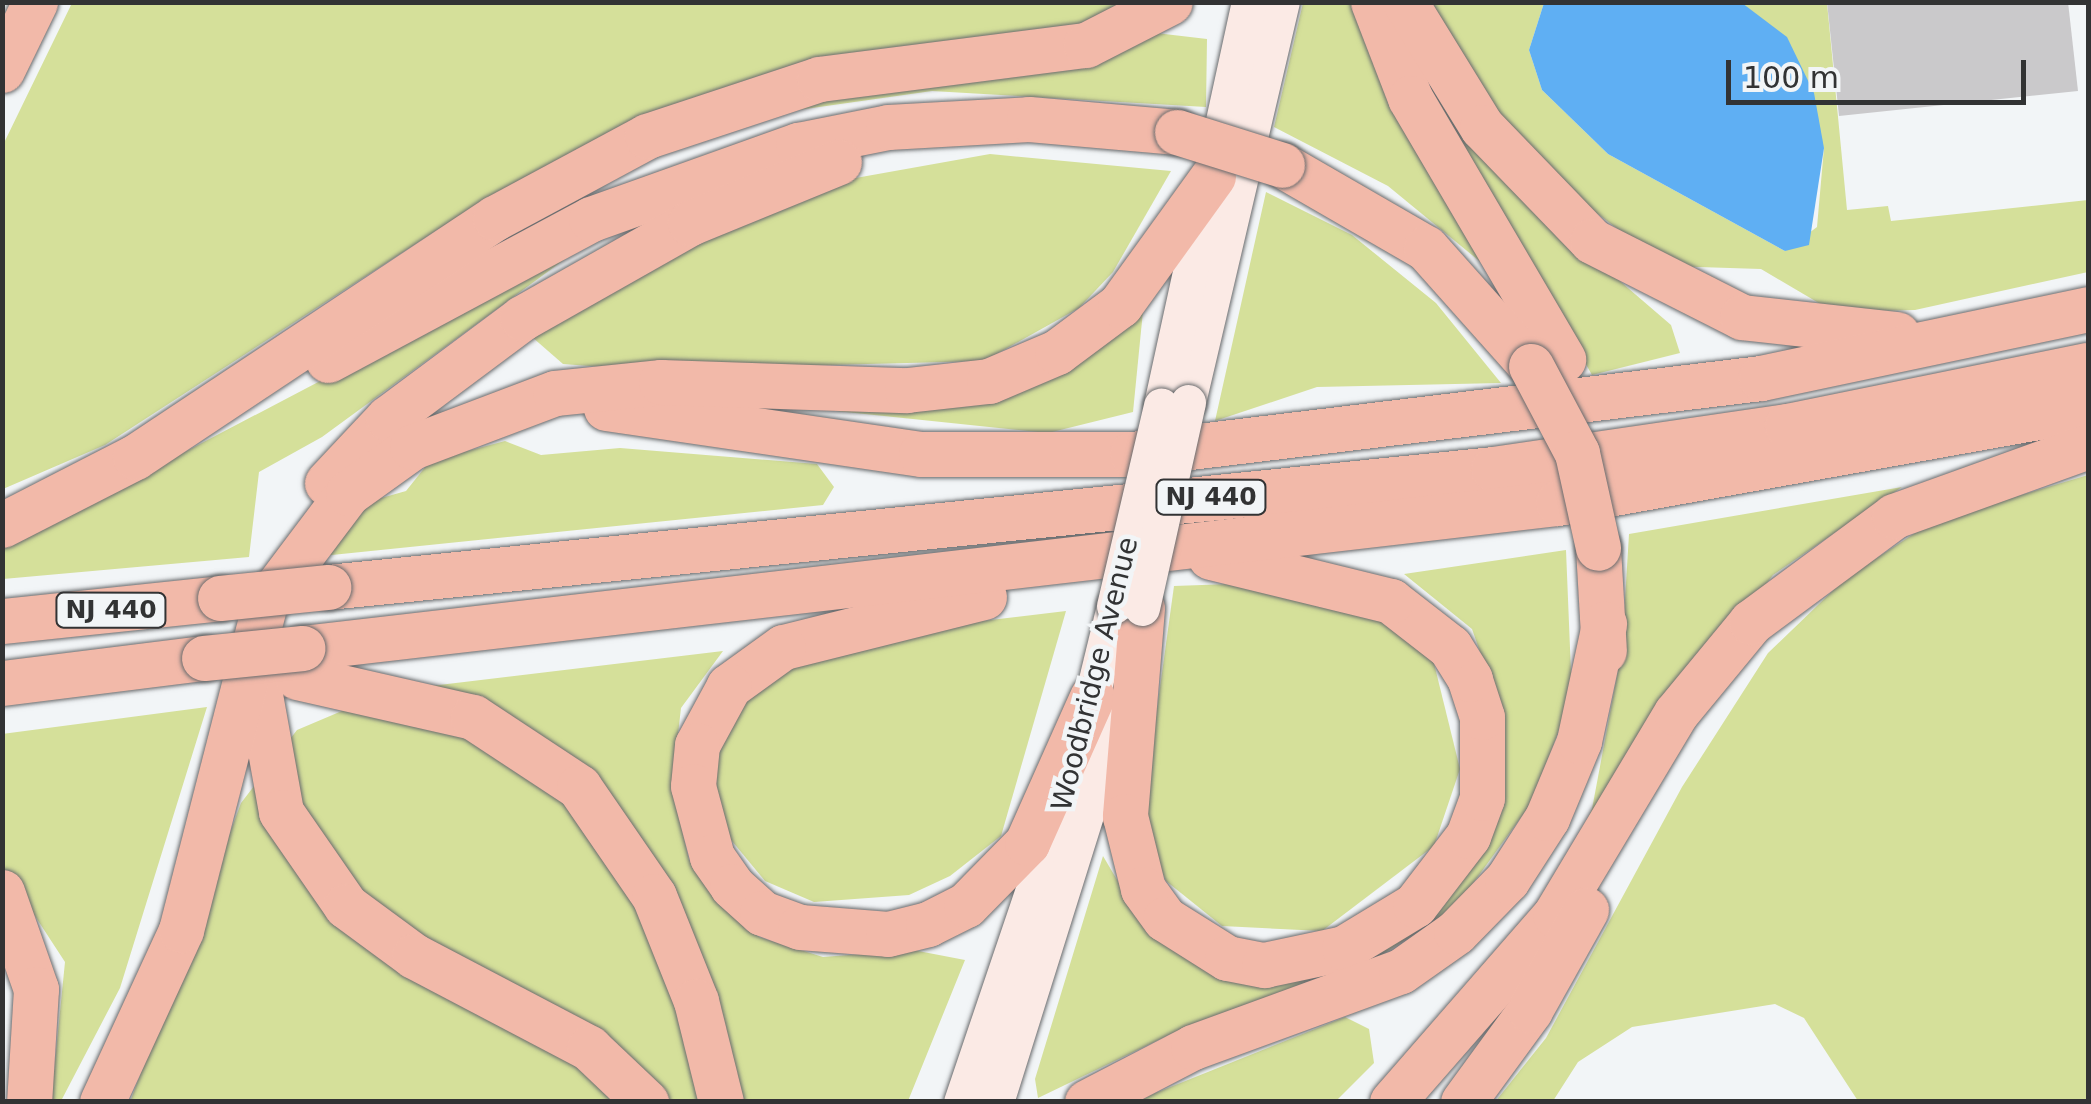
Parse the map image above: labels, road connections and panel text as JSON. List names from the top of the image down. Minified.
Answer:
{"streets":{"highway":["NJ 440"],"main road":["Woodbridge Avenue"]},"scale_bar":"100 m"}
